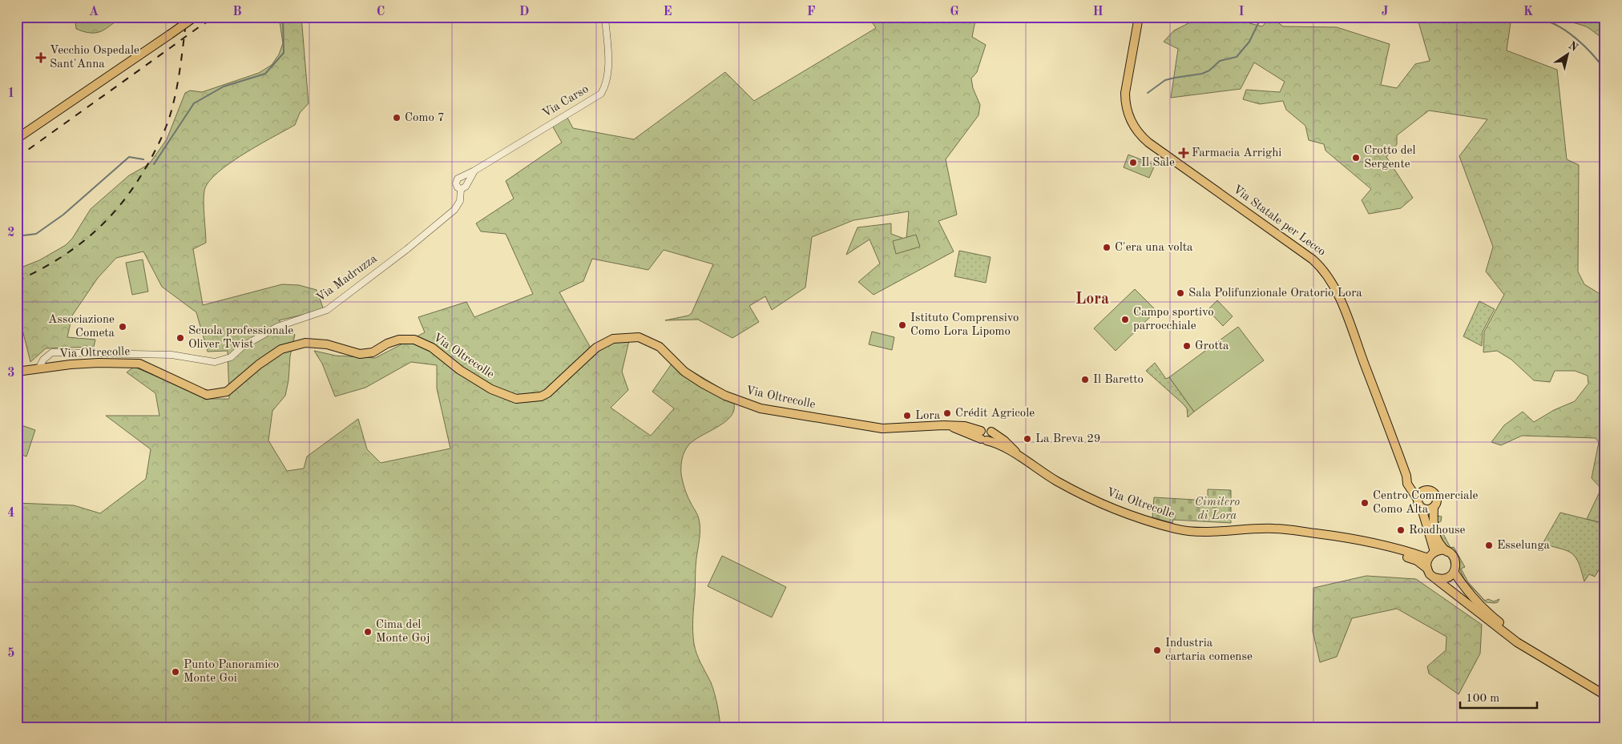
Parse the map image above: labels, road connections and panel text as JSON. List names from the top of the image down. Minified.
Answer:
{"streets":{"main road":["Via Statale per Lecco","Via Oltrecolle"],"street":["Via Carso","Via Madruzza"]},"crossings":[["Via Carso","Via Madruzza"],["Via Madruzza","Via Oltrecolle"]],"districts":["Lora"],"parks":["Cimitero di Lora"],"places":{"health":["Vecchio Ospedale Sant'Anna","Farmacia Arrighi"],"other":["Como 7","Crotto del Sergente","Il Sale","C'era una volta","Sala Polifunzionale Oratorio Lora","Campo sportivo parrocchiale","Istituto Comprensivo Como Lora Lipomo","Associazione Cometa","Scuola professionale Oliver Twist","Grotta","Il Baretto","Crédit Agricole","Lora","La Breva 29","Centro Commerciale Como Alta","Roadhouse","Esselunga","Cima del Monte Goj","Industria cartaria comense","Punto Panoramico Monte Goi"]},"scale_bar":"100 m","north":"top right","grid":{"columns":["A","B","C","D","E","F","G","H","I","J","K"],"rows":["1","2","3","4","5"]}}
